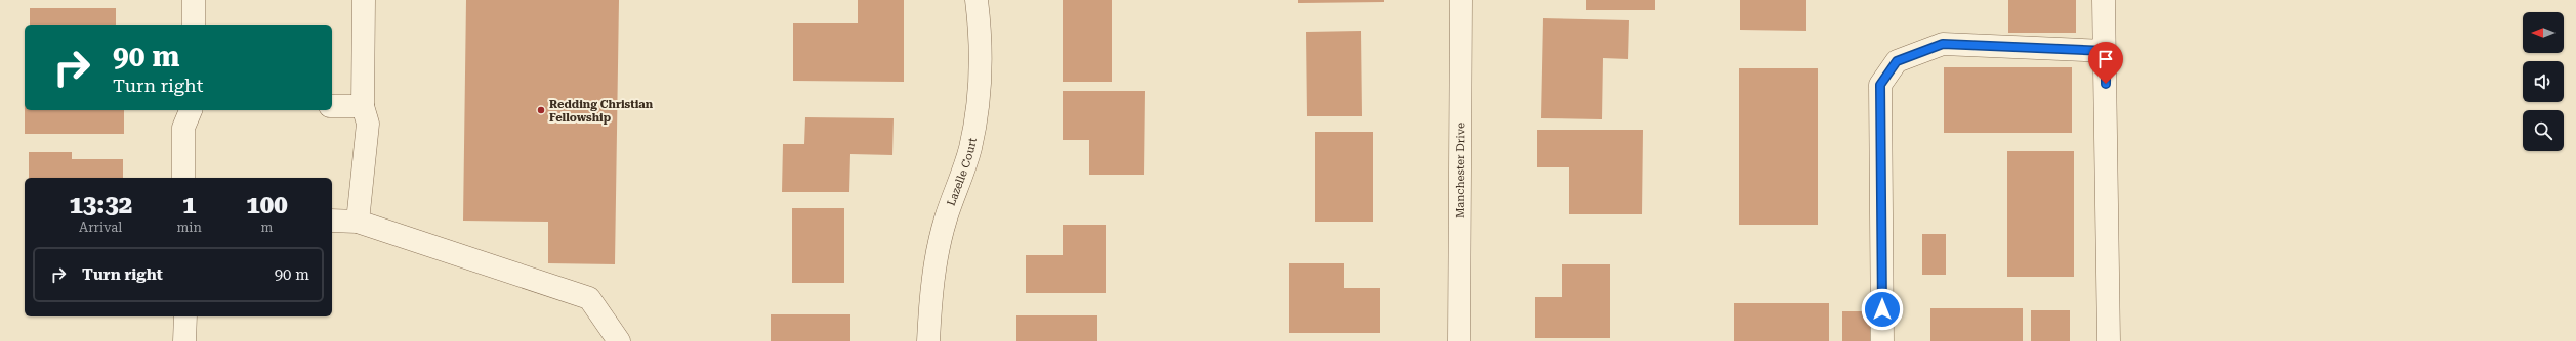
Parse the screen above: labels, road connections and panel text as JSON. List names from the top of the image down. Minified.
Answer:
{"streets":{"street":["Manchester Drive","Lazelle Court"]},"places":["Redding Christian Fellowship"],"north":"left","page":{"turn":["90 m","Turn right"],"eta":["13:32","Arrival","1","min","100","m"],"list":[{"name":"Turn right","value":"90 m"}]}}
